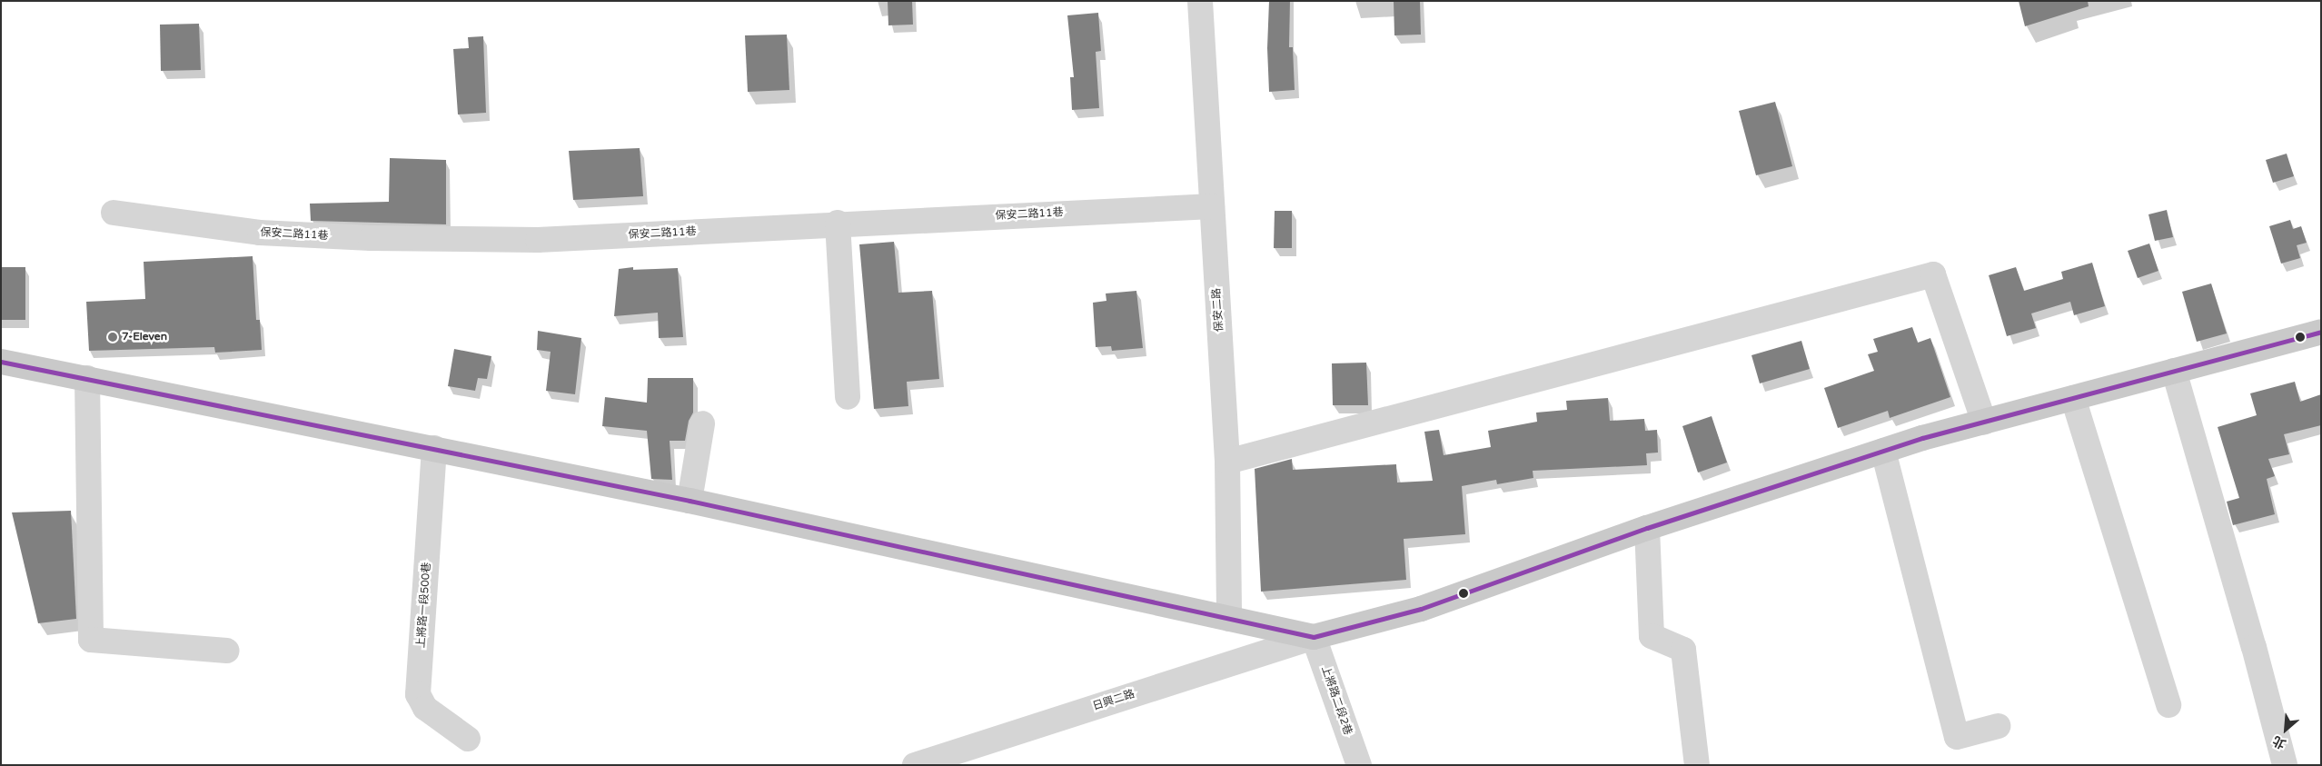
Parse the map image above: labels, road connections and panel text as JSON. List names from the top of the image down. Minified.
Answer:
{"streets":{"street":["保安二路11巷","保安二路","上將路一段500巷","日興二路","上將路二段2巷"]},"crossings":[["保安二路11巷","保安二路"],["日興二路","上將路二段2巷"]],"places":["7-Eleven"],"north":"bottom left"}
